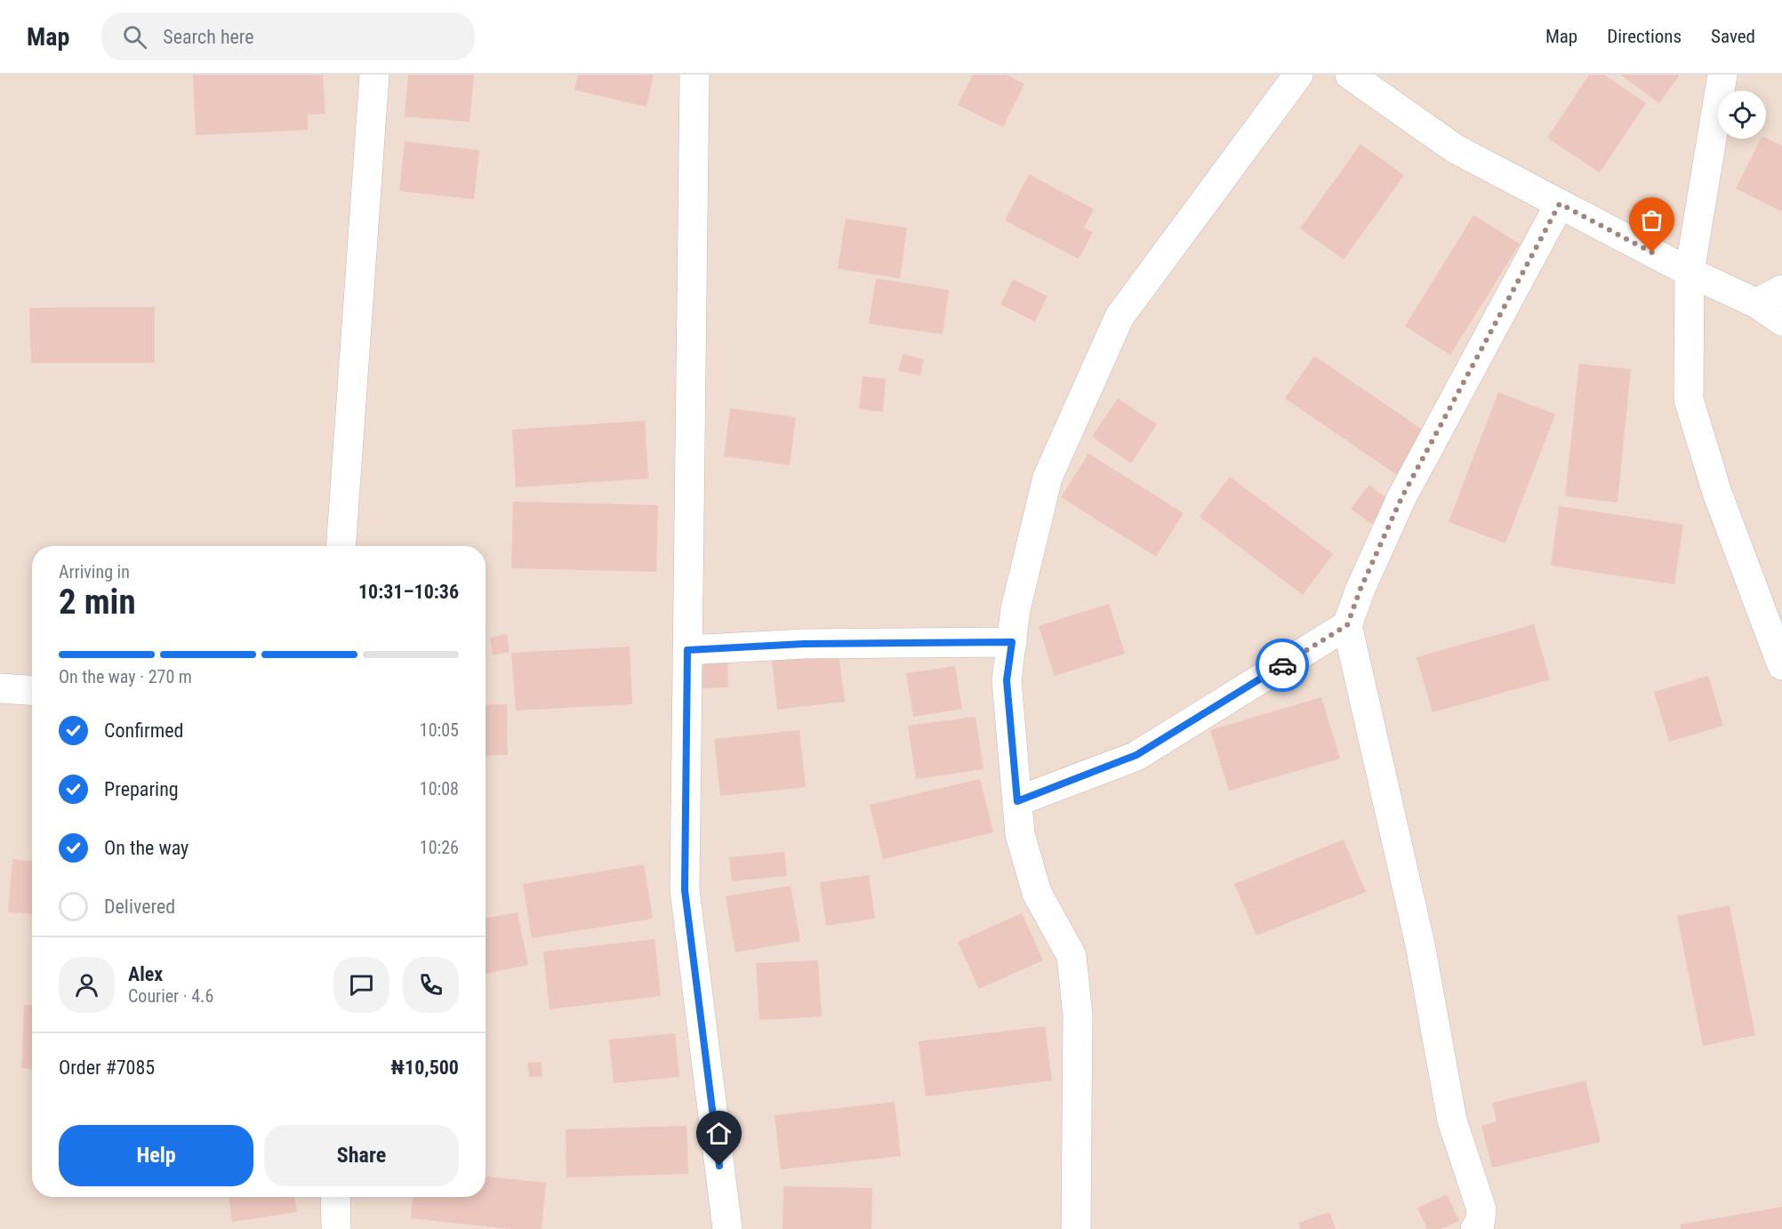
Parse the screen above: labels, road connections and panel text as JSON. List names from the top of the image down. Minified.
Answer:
{"page":{"header":"Map","search":"Search here","nav":["Map","Directions","Saved"],"heading":["2 min","Arriving in","10:31–10:36"],"panel":["Alex","Courier · 4.6","Order #7085","₦10,500"],"bar":"On the way · 270 m","list":[["Confirmed","10:05"],["Preparing","10:08"],["On the way","10:26"],"Delivered"],"buttons":["Help","Share"]}}
